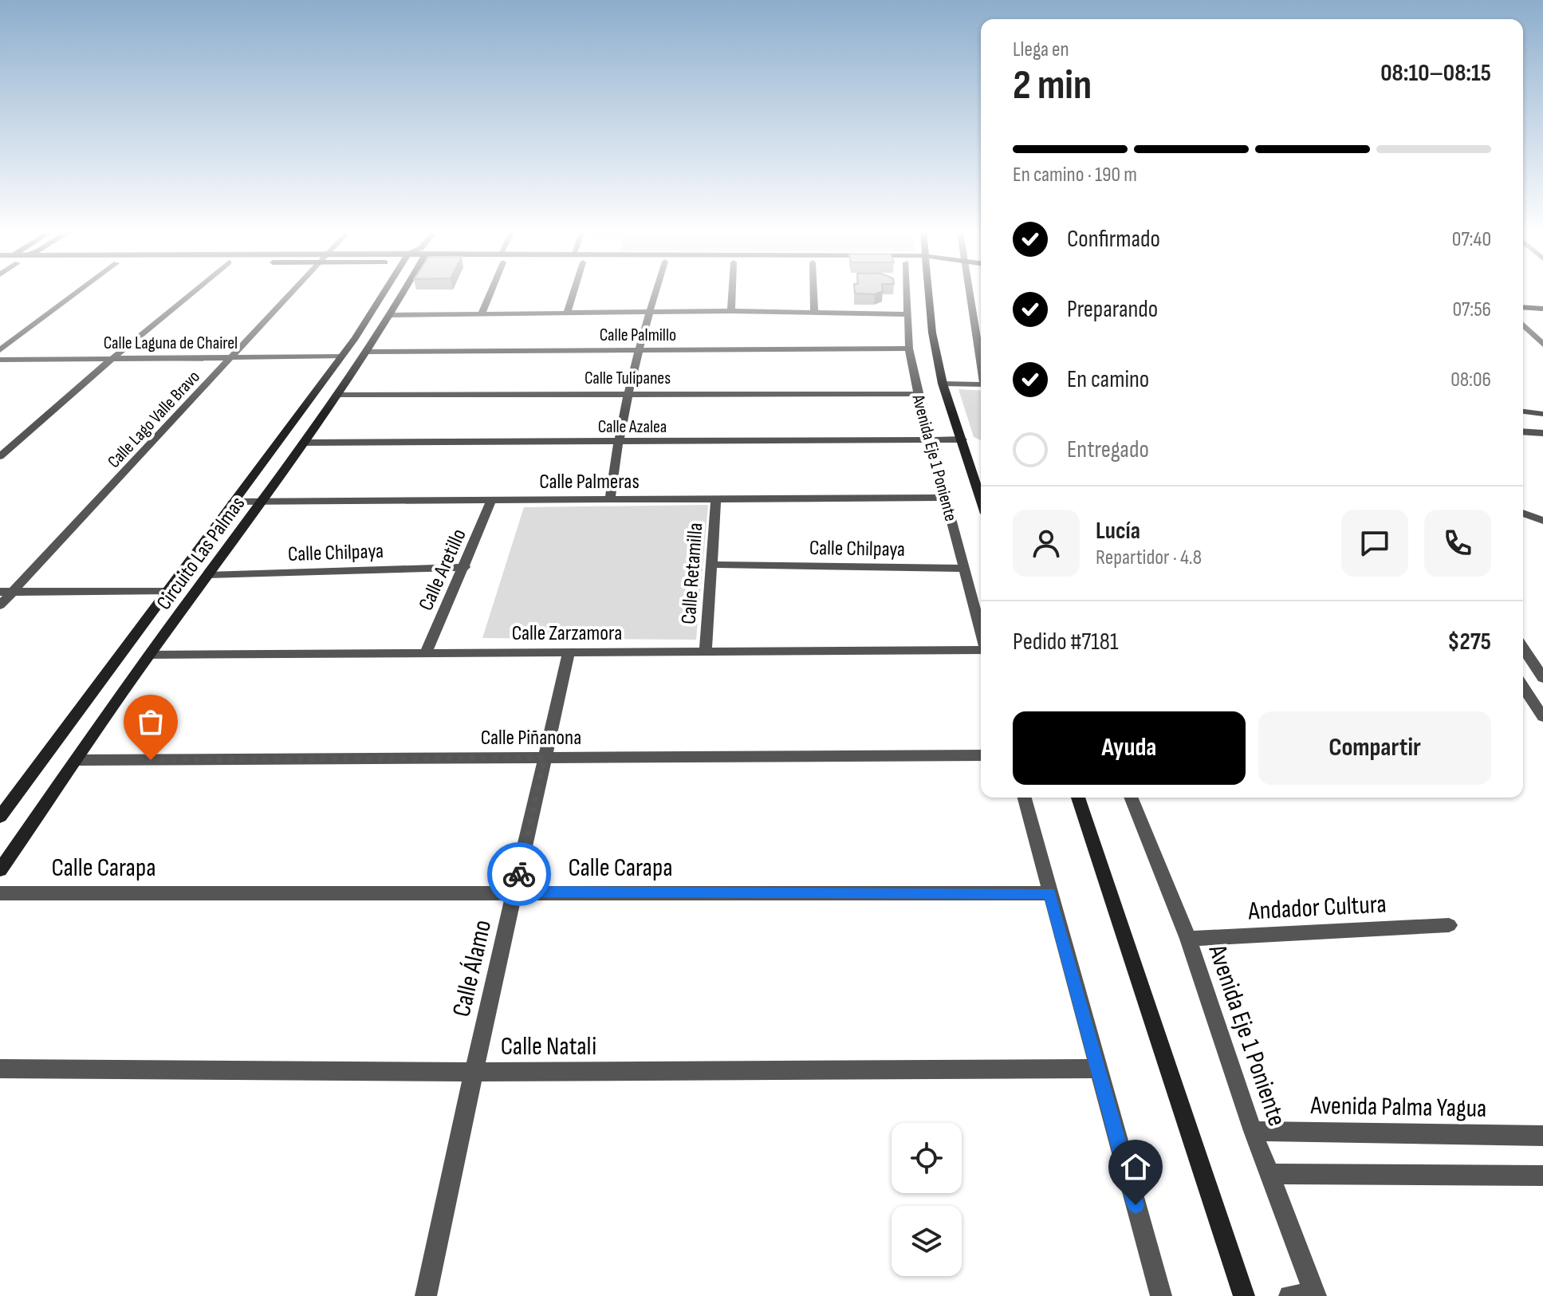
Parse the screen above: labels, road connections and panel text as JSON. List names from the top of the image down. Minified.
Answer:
{"streets":{"street":["Calle Palmillo","Calle Laguna de Chairel","Calle Tulipanes","Calle Lago Valle Bravo","Calle Azalea","Avenida Eje 1 Poniente","Calle Palmeras","Calle Chilpaya","Circuito Las Palmas","Calle Aretillo","Calle Retamilla","Calle Zarzamora","Calle Piñanona","Calle Carapa","Andador Cultura","Calle Álamo","Calle Natali","Avenida Palma Yagua"]},"crossings":[["Calle Palmillo","Avenida Eje 1 Poniente"],["Calle Palmillo","Circuito Las Palmas"],["Calle Laguna de Chairel","Calle Lago Valle Bravo"],["Calle Laguna de Chairel","Circuito Las Palmas"],["Calle Tulipanes","Avenida Eje 1 Poniente"],["Calle Tulipanes","Circuito Las Palmas"],["Calle Azalea","Avenida Eje 1 Poniente"],["Calle Azalea","Circuito Las Palmas"],["Avenida Eje 1 Poniente","Calle Palmeras"],["Avenida Eje 1 Poniente","Calle Chilpaya"],["Avenida Eje 1 Poniente","Andador Cultura"],["Avenida Eje 1 Poniente","Avenida Palma Yagua"],["Calle Palmeras","Circuito Las Palmas"],["Calle Palmeras","Calle Aretillo"],["Calle Palmeras","Calle Retamilla"],["Calle Chilpaya","Circuito Las Palmas"],["Calle Chilpaya","Calle Aretillo"],["Calle Chilpaya","Calle Retamilla"],["Circuito Las Palmas","Calle Zarzamora"],["Circuito Las Palmas","Calle Piñanona"],["Calle Aretillo","Calle Zarzamora"],["Calle Retamilla","Calle Zarzamora"],["Calle Zarzamora","Calle Álamo"],["Calle Piñanona","Calle Álamo"],["Calle Carapa","Calle Álamo"],["Calle Álamo","Calle Natali"]],"page":{"heading":["2 min","Llega en","08:10–08:15"],"panel":["Lucía","Repartidor · 4.8","Pedido #7181","$275"],"bar":"En camino · 190 m","list":[["Confirmado","07:40"],["Preparando","07:56"],["En camino","08:06"],"Entregado"],"buttons":["Ayuda","Compartir"]}}
